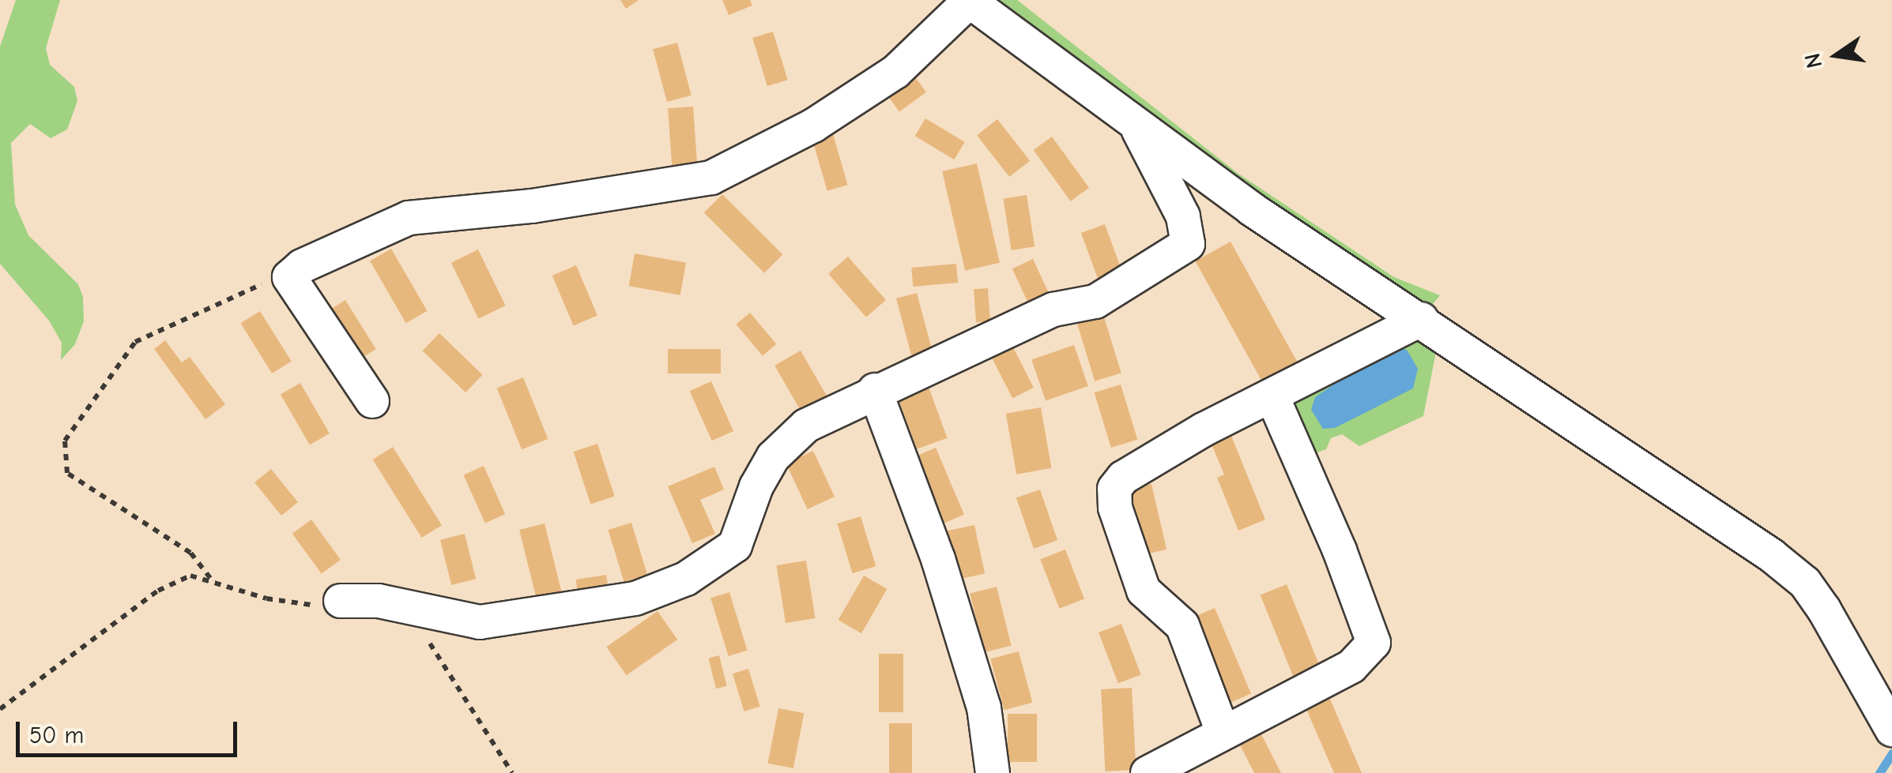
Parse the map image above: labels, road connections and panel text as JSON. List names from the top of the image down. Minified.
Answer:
{"scale_bar":"50 m","north":"left"}
